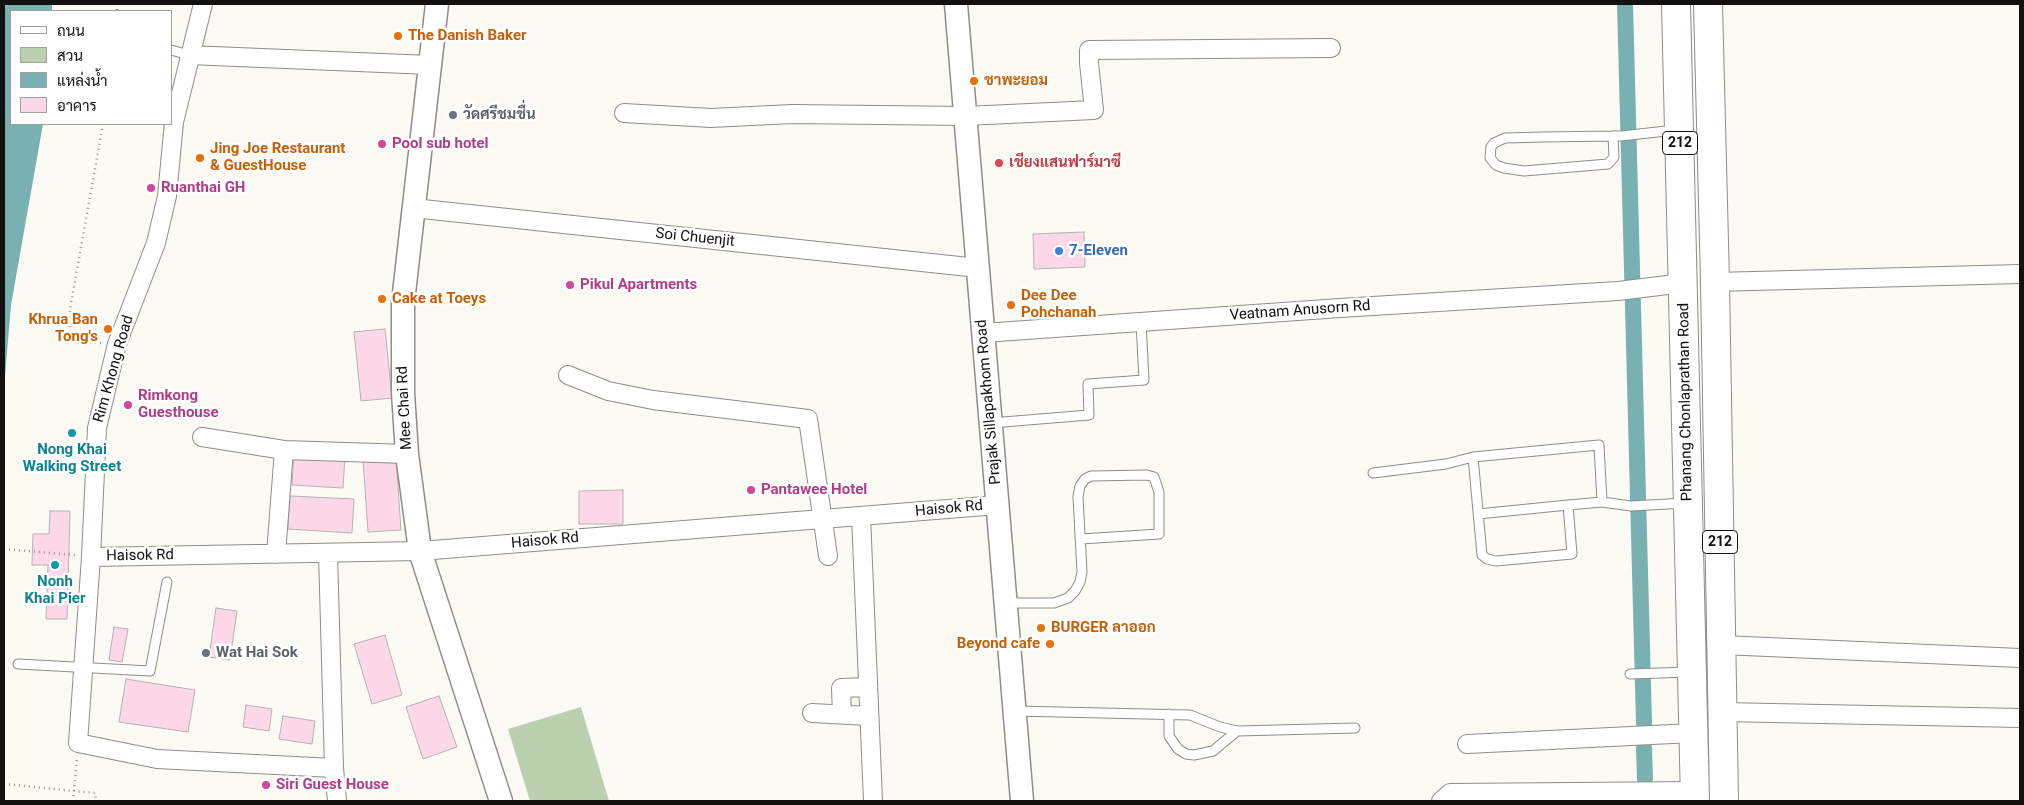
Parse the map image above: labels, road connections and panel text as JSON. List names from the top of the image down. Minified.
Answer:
{"streets":{"main road":["212","Phanang Chonlaprathan Road"],"street":["Soi Chuenjit","Veatnam Anusorn Rd","Rim Khong Road","Prajak Sillapakhom Road","Mee Chai Rd","Haisok Rd"]},"crossings":[["Soi Chuenjit","Prajak Sillapakhom Road"],["Soi Chuenjit","Mee Chai Rd"],["Veatnam Anusorn Rd","Prajak Sillapakhom Road"],["Veatnam Anusorn Rd","Phanang Chonlaprathan Road"],["Rim Khong Road","Haisok Rd"],["Prajak Sillapakhom Road","Haisok Rd"],["Mee Chai Rd","Haisok Rd"]],"places":["The Danish Baker","ชาพะยอม","วัดศรีชมชื่น","Pool sub hotel","Jing Joe Restaurant & GuestHouse","เชียงแสนฟาร์มาซี","Ruanthai GH","7-Eleven","Pikul Apartments","Cake at Toeys","Dee Dee Pohchanah","Khrua Ban Tong's","Rimkong Guesthouse","Nong Khai Walking Street","Pantawee Hotel","Nonh Khai Pier","BURGER ลาออก","Beyond cafe","Wat Hai Sok","Siri Guest House"],"legend":["ถนน","สวน","แหล่งน้ำ","อาคาร"]}
